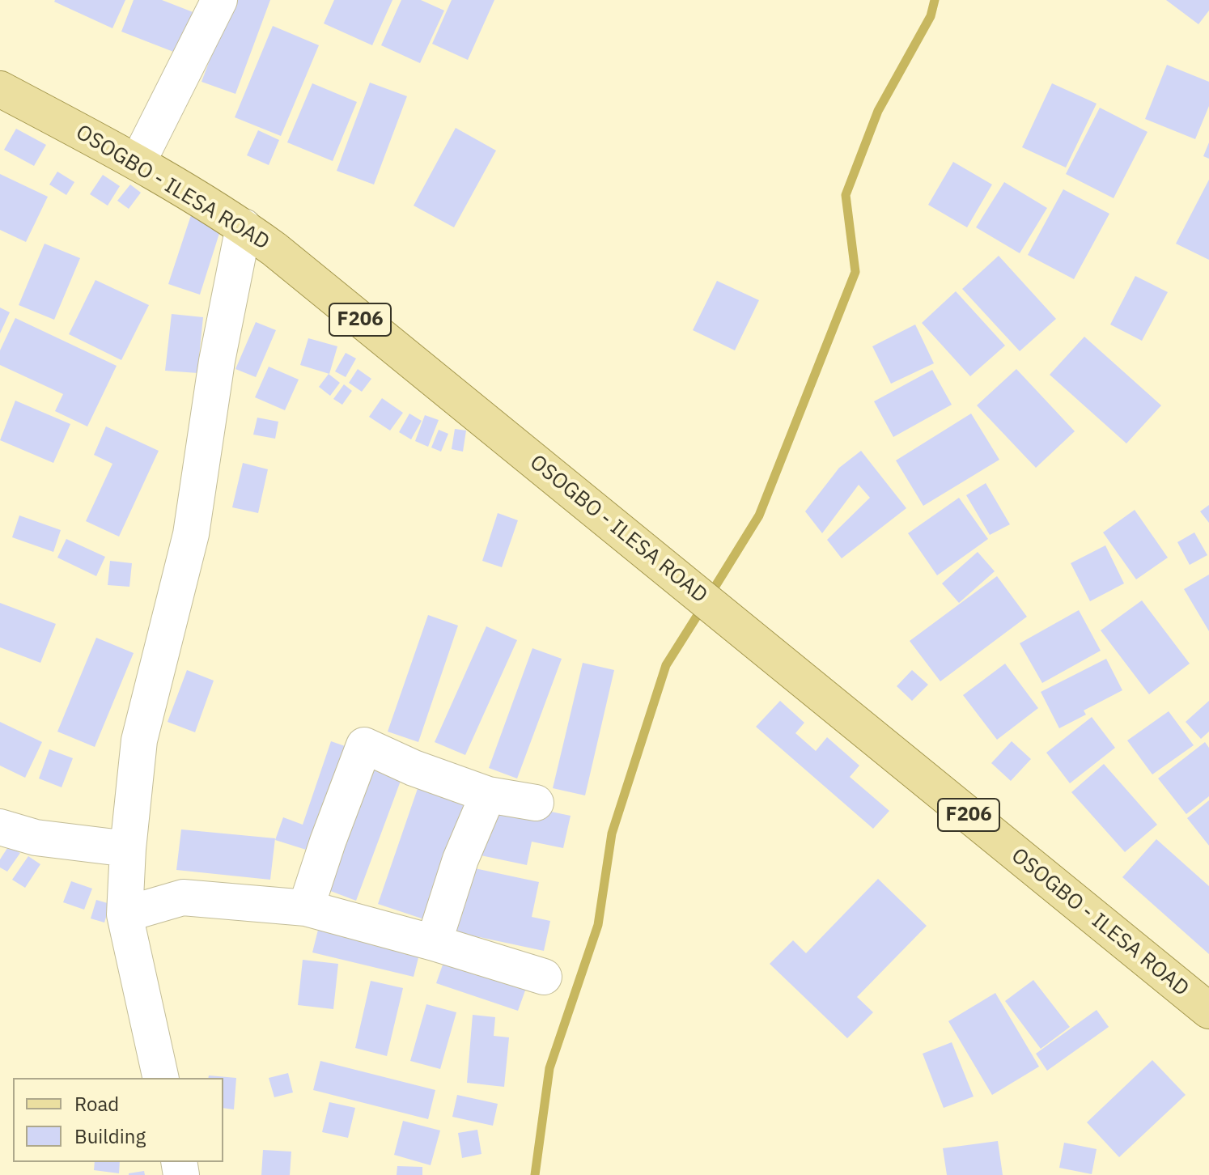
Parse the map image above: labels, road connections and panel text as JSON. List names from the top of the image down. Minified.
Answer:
{"streets":{"main road":["OSOGBO - ILESA ROAD","F206"]},"legend":["Road","Building"]}
